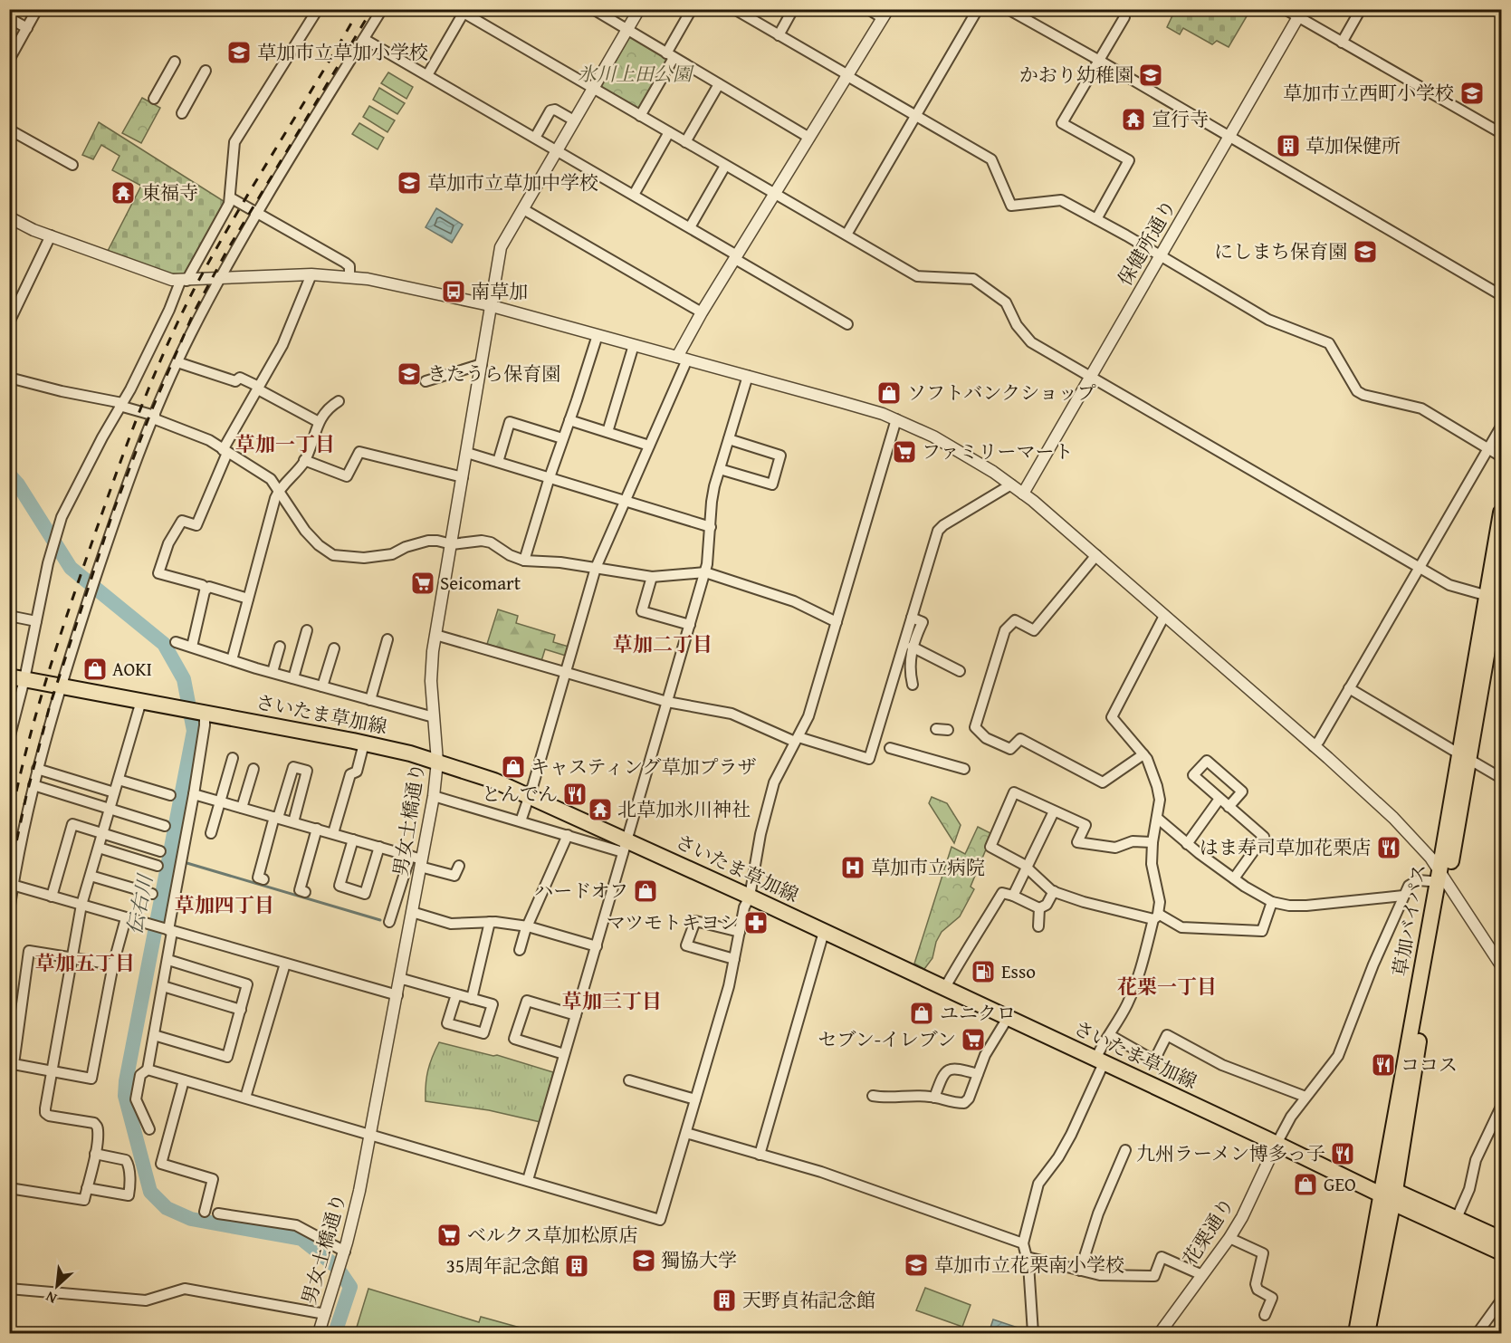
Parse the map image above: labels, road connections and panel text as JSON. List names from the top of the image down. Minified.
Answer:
{"streets":{"main road":["さいたま草加線","草加バイパス"],"street":["保健所通り","男女土橋通り","花栗通り"]},"crossings":[["さいたま草加線","男女土橋通り"],["さいたま草加線","草加バイパス"],["さいたま草加線","花栗通り"]],"districts":["草加一丁目","草加二丁目","草加四丁目","草加五丁目","花栗一丁目","草加三丁目"],"water":["伝右川"],"parks":["氷川上田公園"],"places":{"school or university":["草加市立草加小学校","かおり幼稚園","草加市立西町小学校","草加市立草加中学校","にしまち保育園","きたうら保育園","獨協大学","草加市立花栗南小学校"],"temple":["宣行寺","東福寺","北草加氷川神社"],"building":["草加保健所","35周年記念館","天野貞祐記念館"],"bus stop":["南草加"],"shop":["ソフトバンクショップ","AOKI","キャスティング草加プラザ","ハードオフ","ユニクロ","GEO"],"supermarket":["ファミリーマート","Seicomart","セブン-イレブン","ベルクス草加松原店"],"restaurant":["とんでん","はま寿司草加花栗店","ココス","九州ラーメン博多っ子"],"hospital":["草加市立病院"],"pharmacy":["マツモトキヨシ"],"fuel station":["Esso"]},"north":"bottom left"}
